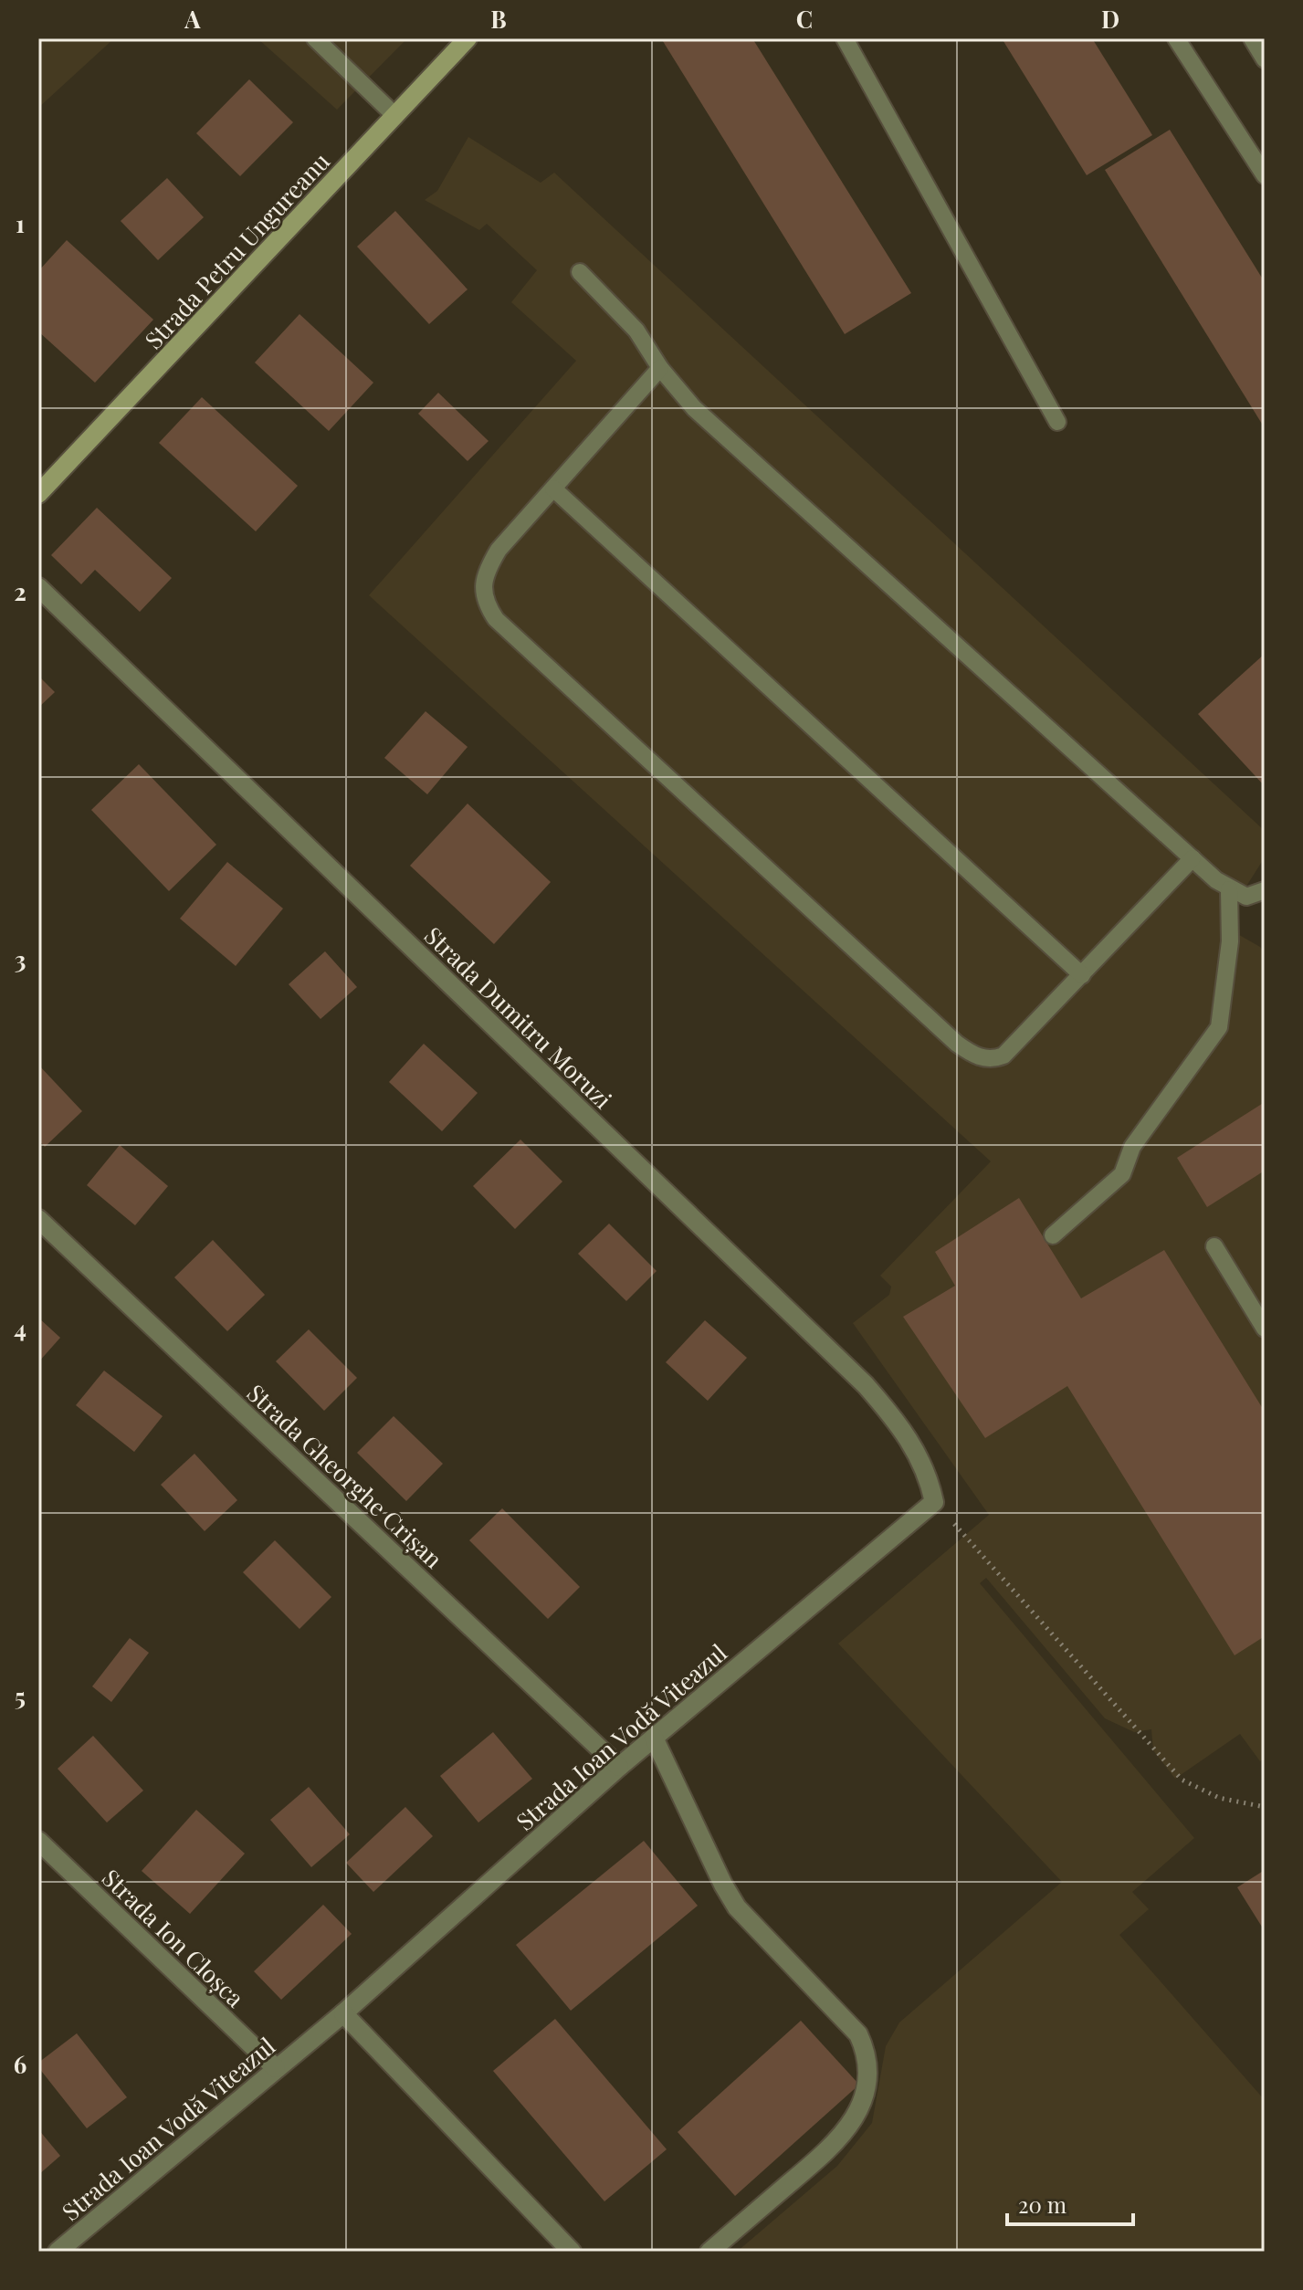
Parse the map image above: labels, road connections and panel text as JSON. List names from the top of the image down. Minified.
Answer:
{"streets":{"main road":["Strada Petru Ungureanu"],"street":["Strada Dumitru Moruzi","Strada Gheorghe Crișan","Strada Ioan Vodă Viteazul","Strada Ion Cloșca"]},"crossings":[["Strada Dumitru Moruzi","Strada Ioan Vodă Viteazul"],["Strada Gheorghe Crișan","Strada Ioan Vodă Viteazul"],["Strada Ioan Vodă Viteazul","Strada Ion Cloșca"]],"scale_bar":"20 m","grid":{"columns":["A","B","C","D"],"rows":["1","2","3","4","5","6"]}}
